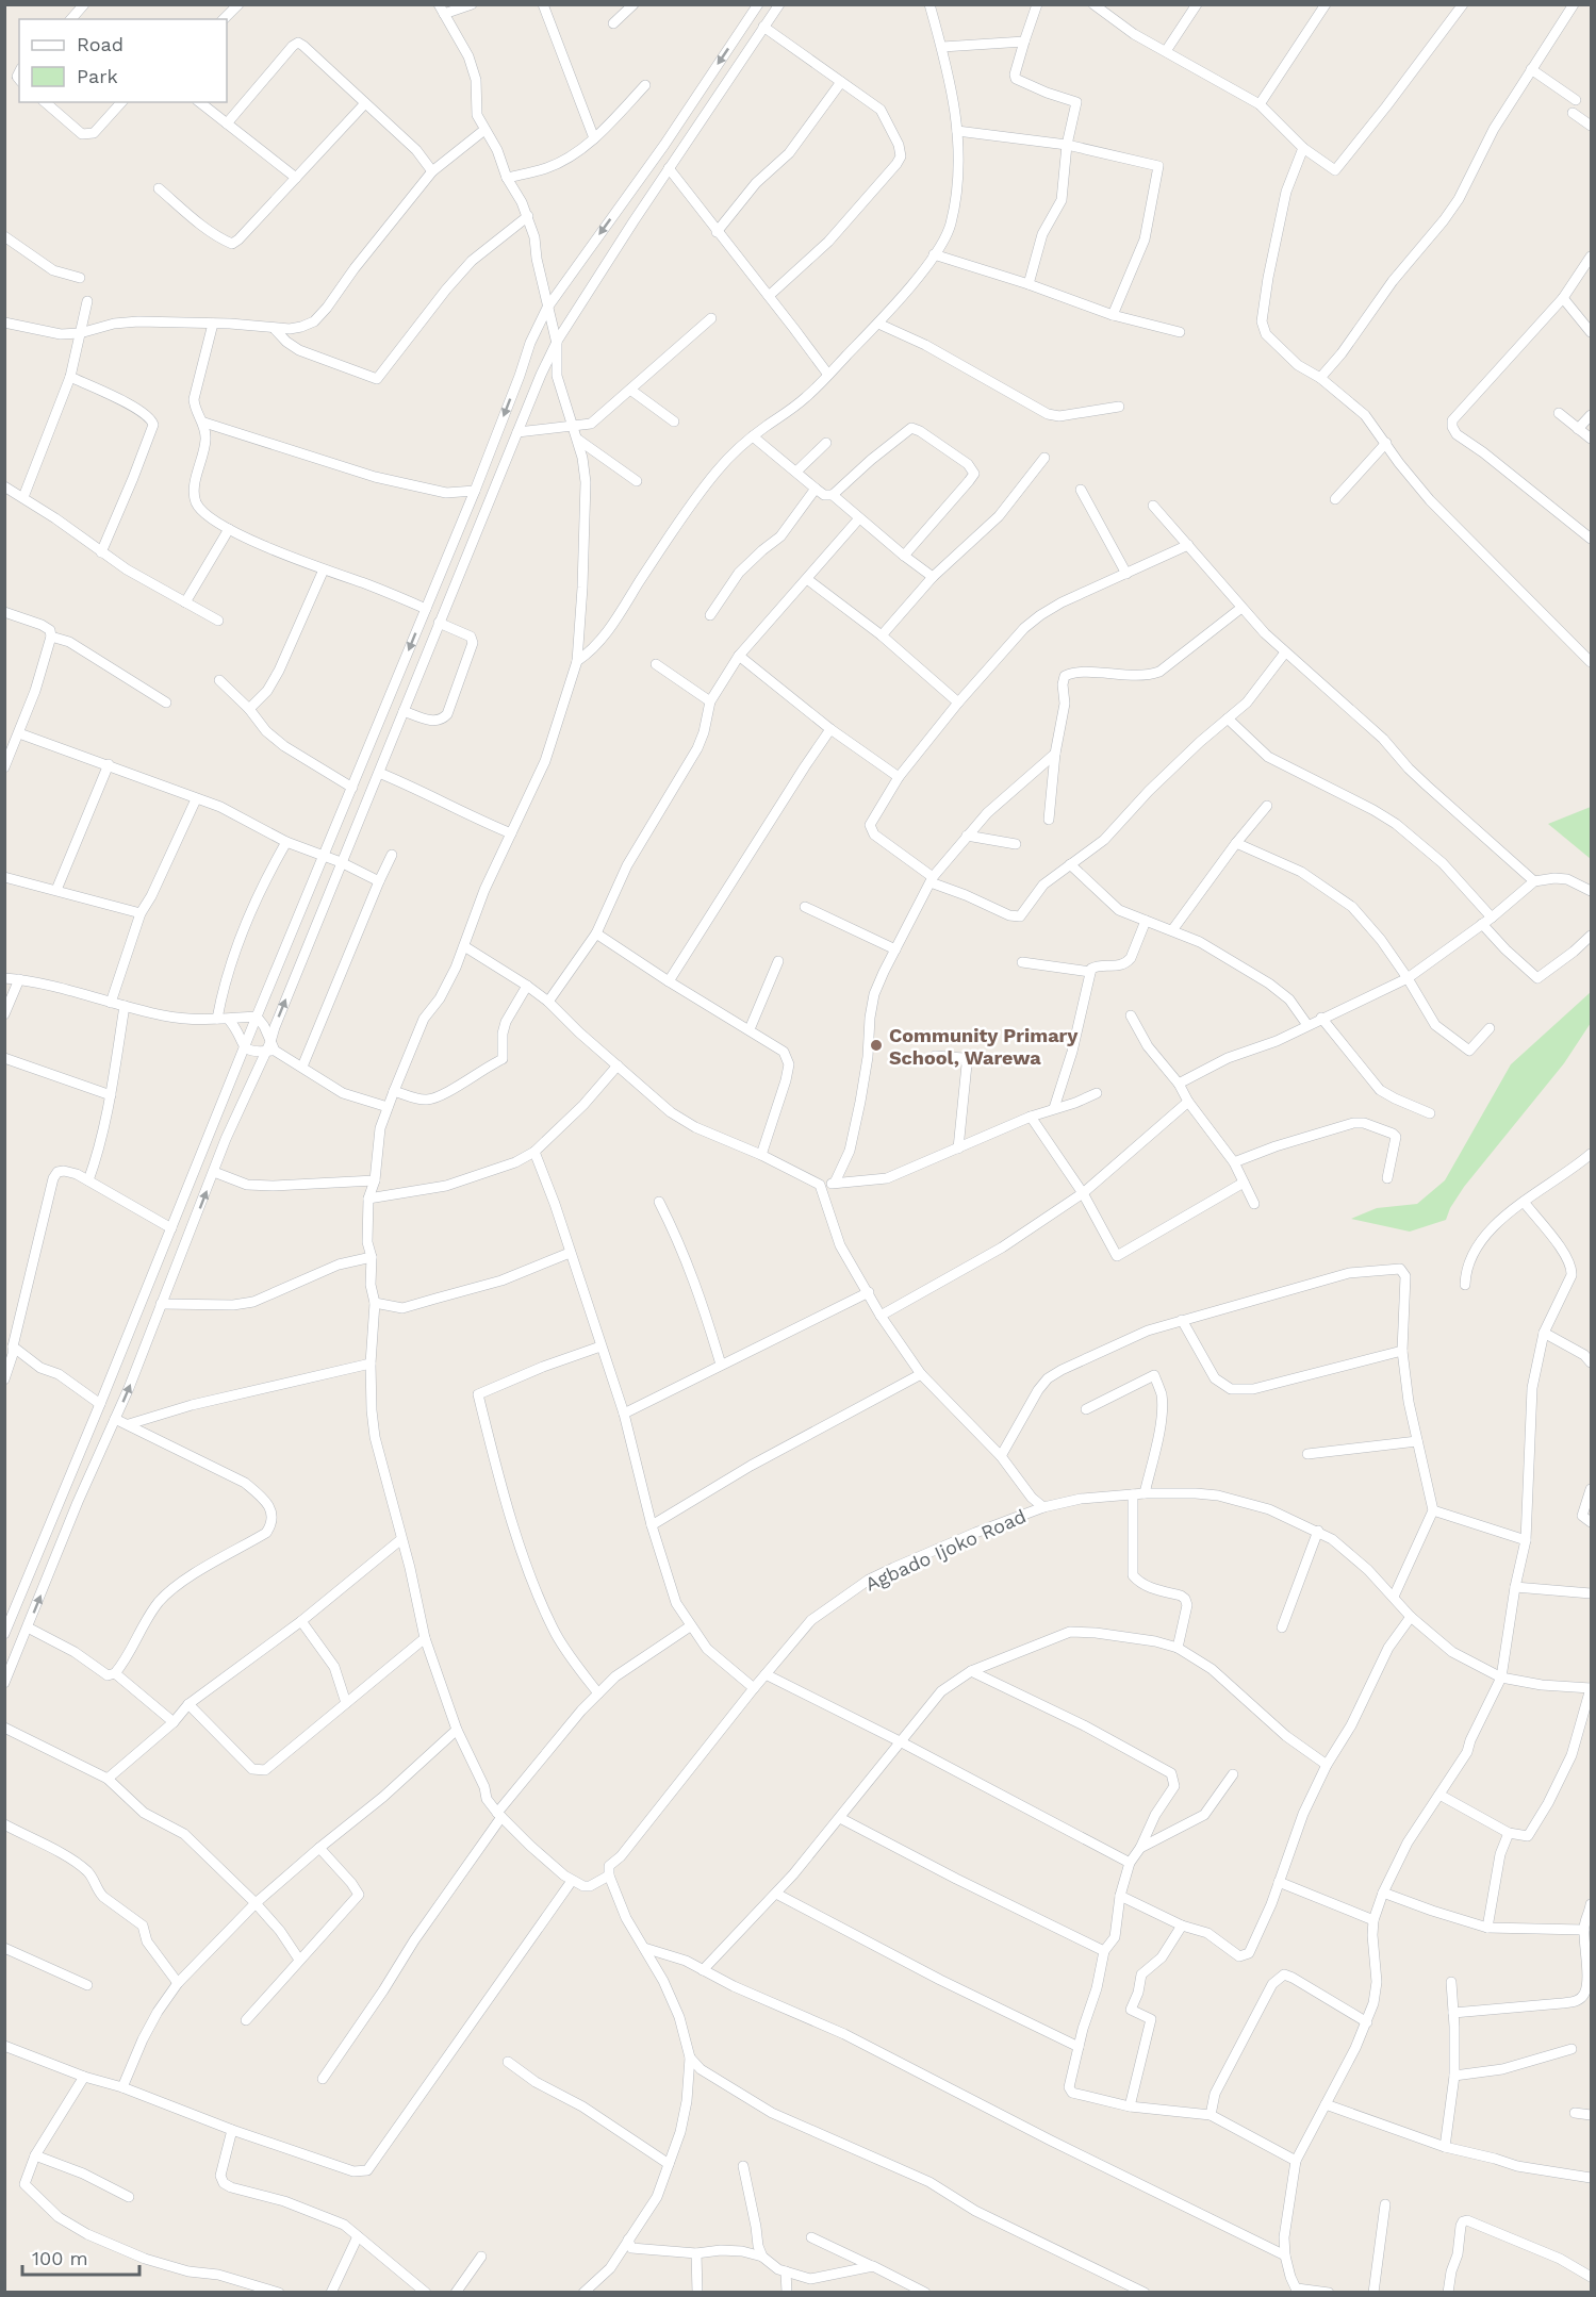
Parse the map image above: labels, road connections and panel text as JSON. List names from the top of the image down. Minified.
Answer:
{"streets":{"street":["Agbado Ijoko Road"]},"places":["Community Primary School, Warewa"],"legend":["Road","Park"],"scale_bar":"100 m"}
